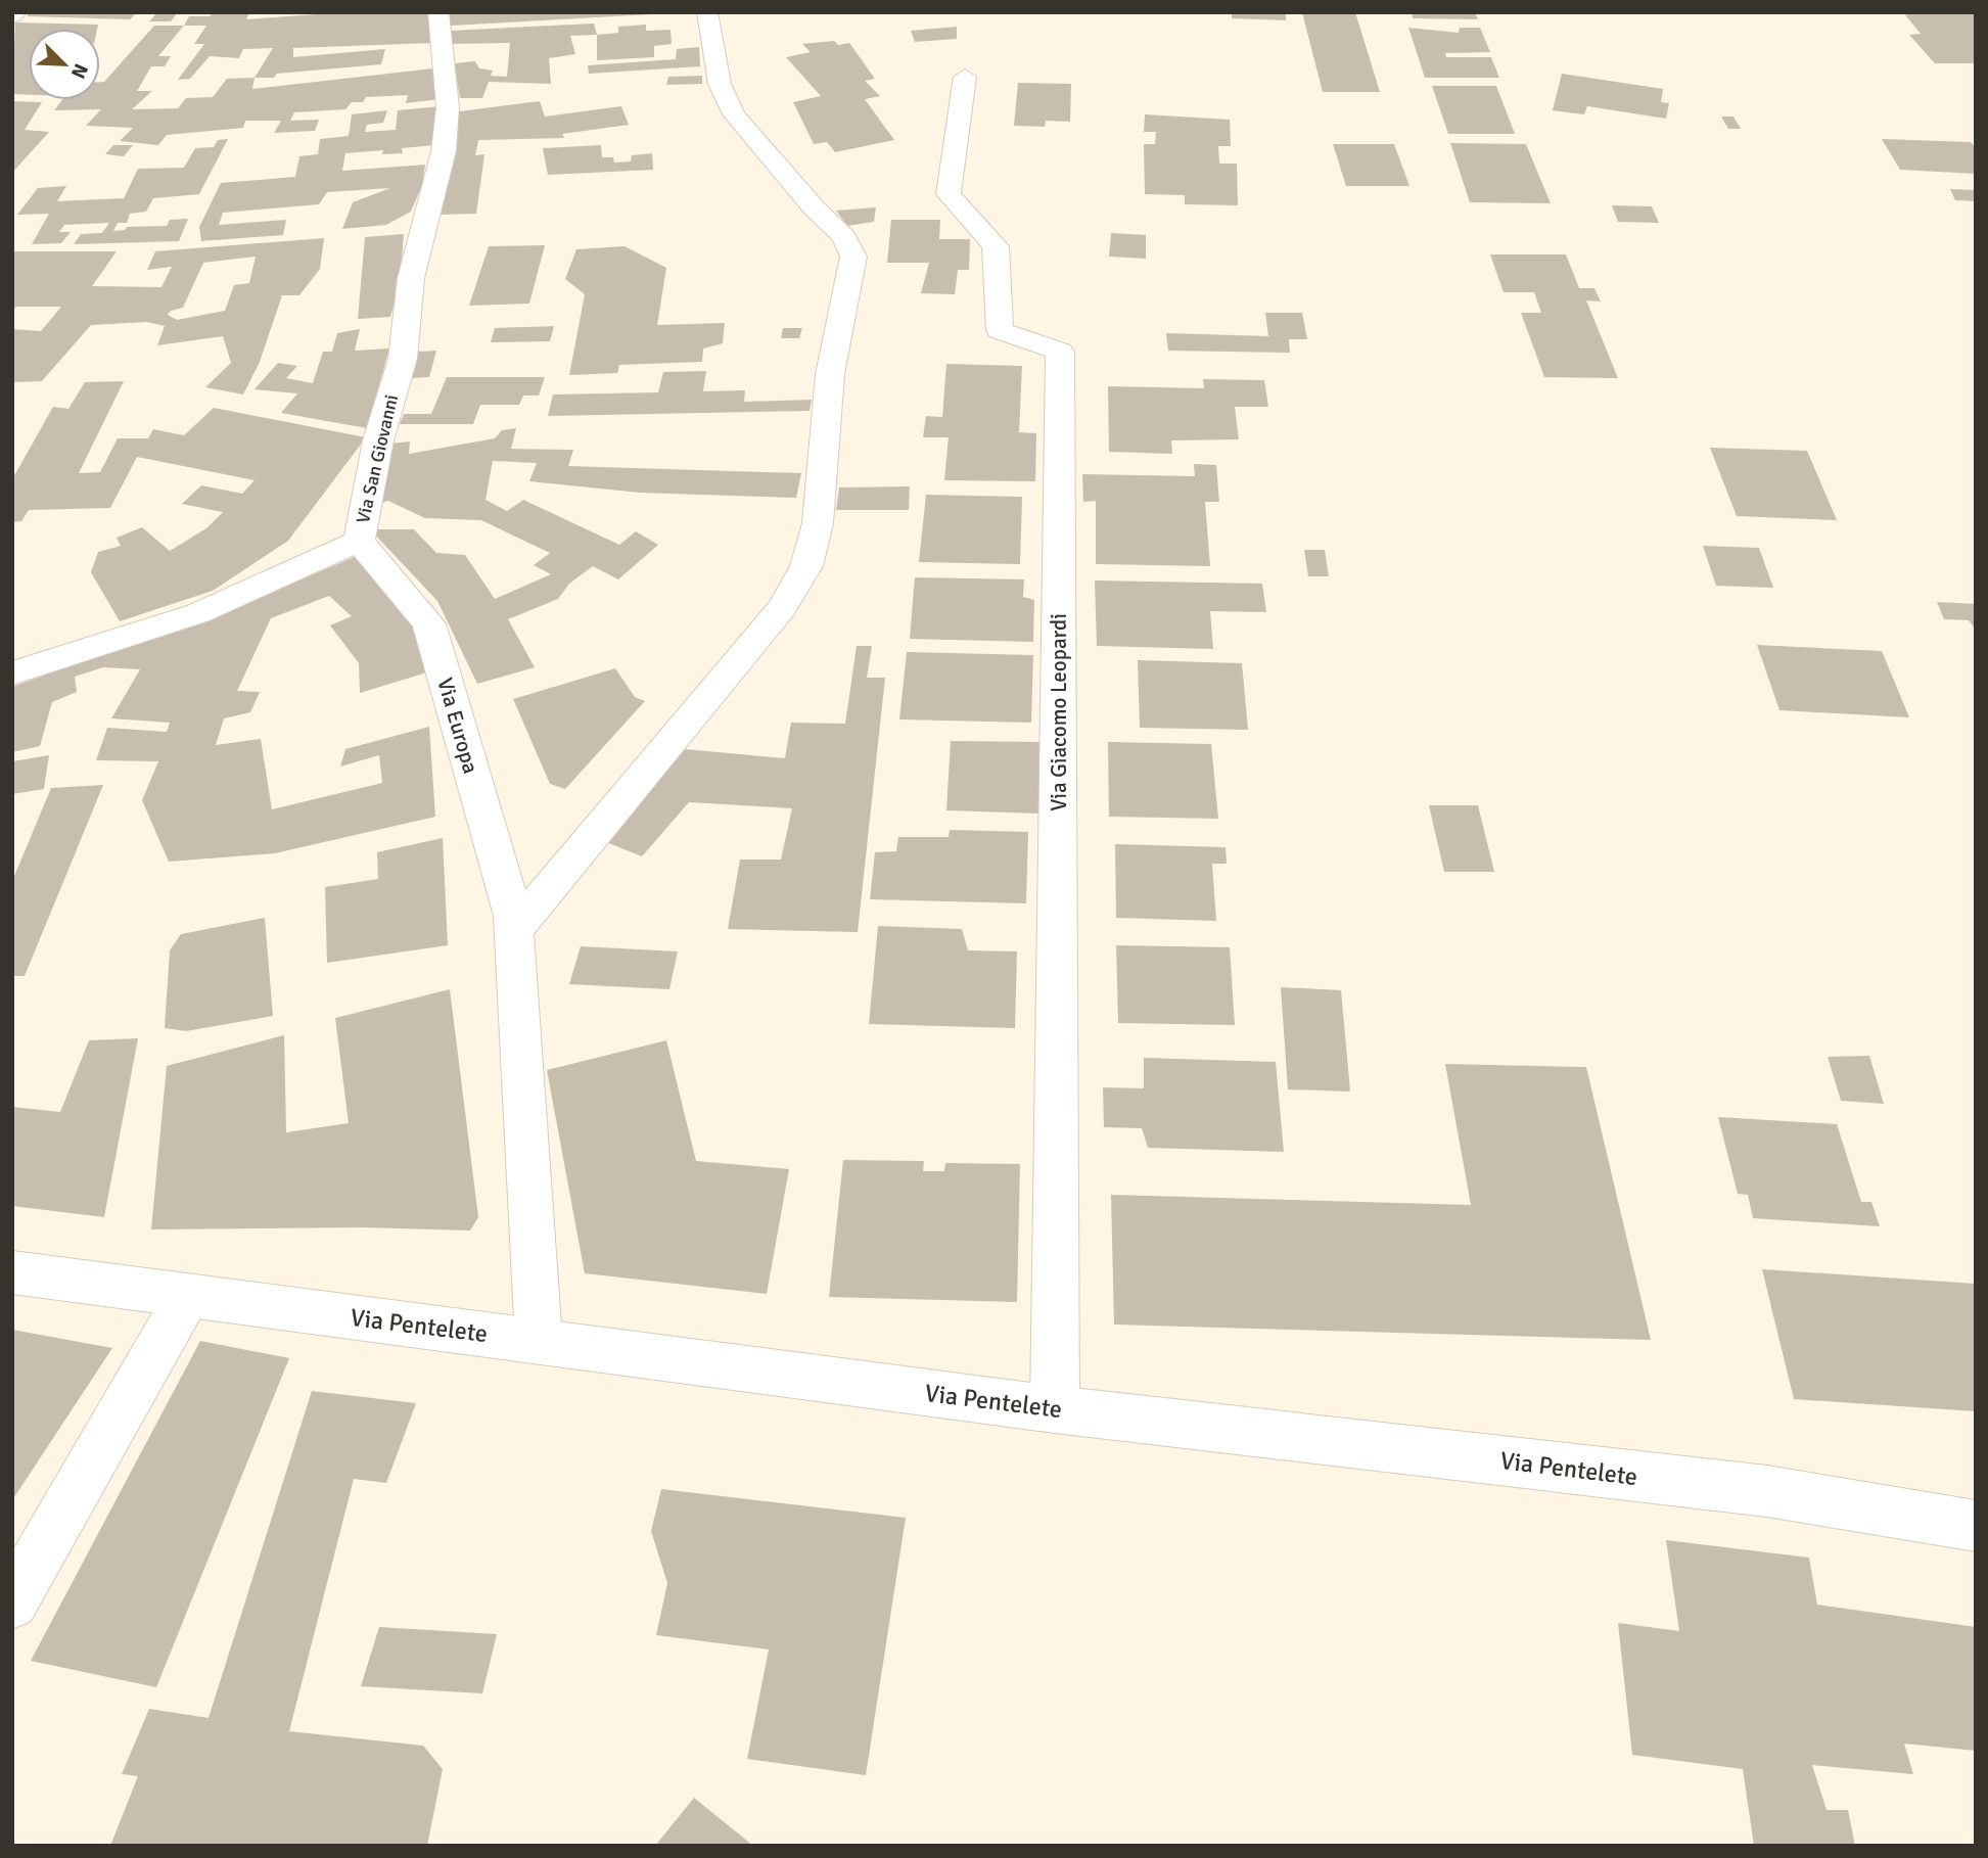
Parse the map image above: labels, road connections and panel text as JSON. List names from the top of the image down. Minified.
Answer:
{"streets":{"street":["Via San Giovanni","Via Giacomo Leopardi","Via Europa","Via Pentelete"]},"crossings":[["Via San Giovanni","Via Europa"],["Via Giacomo Leopardi","Via Pentelete"],["Via Europa","Via Pentelete"]],"north":"bottom right"}
